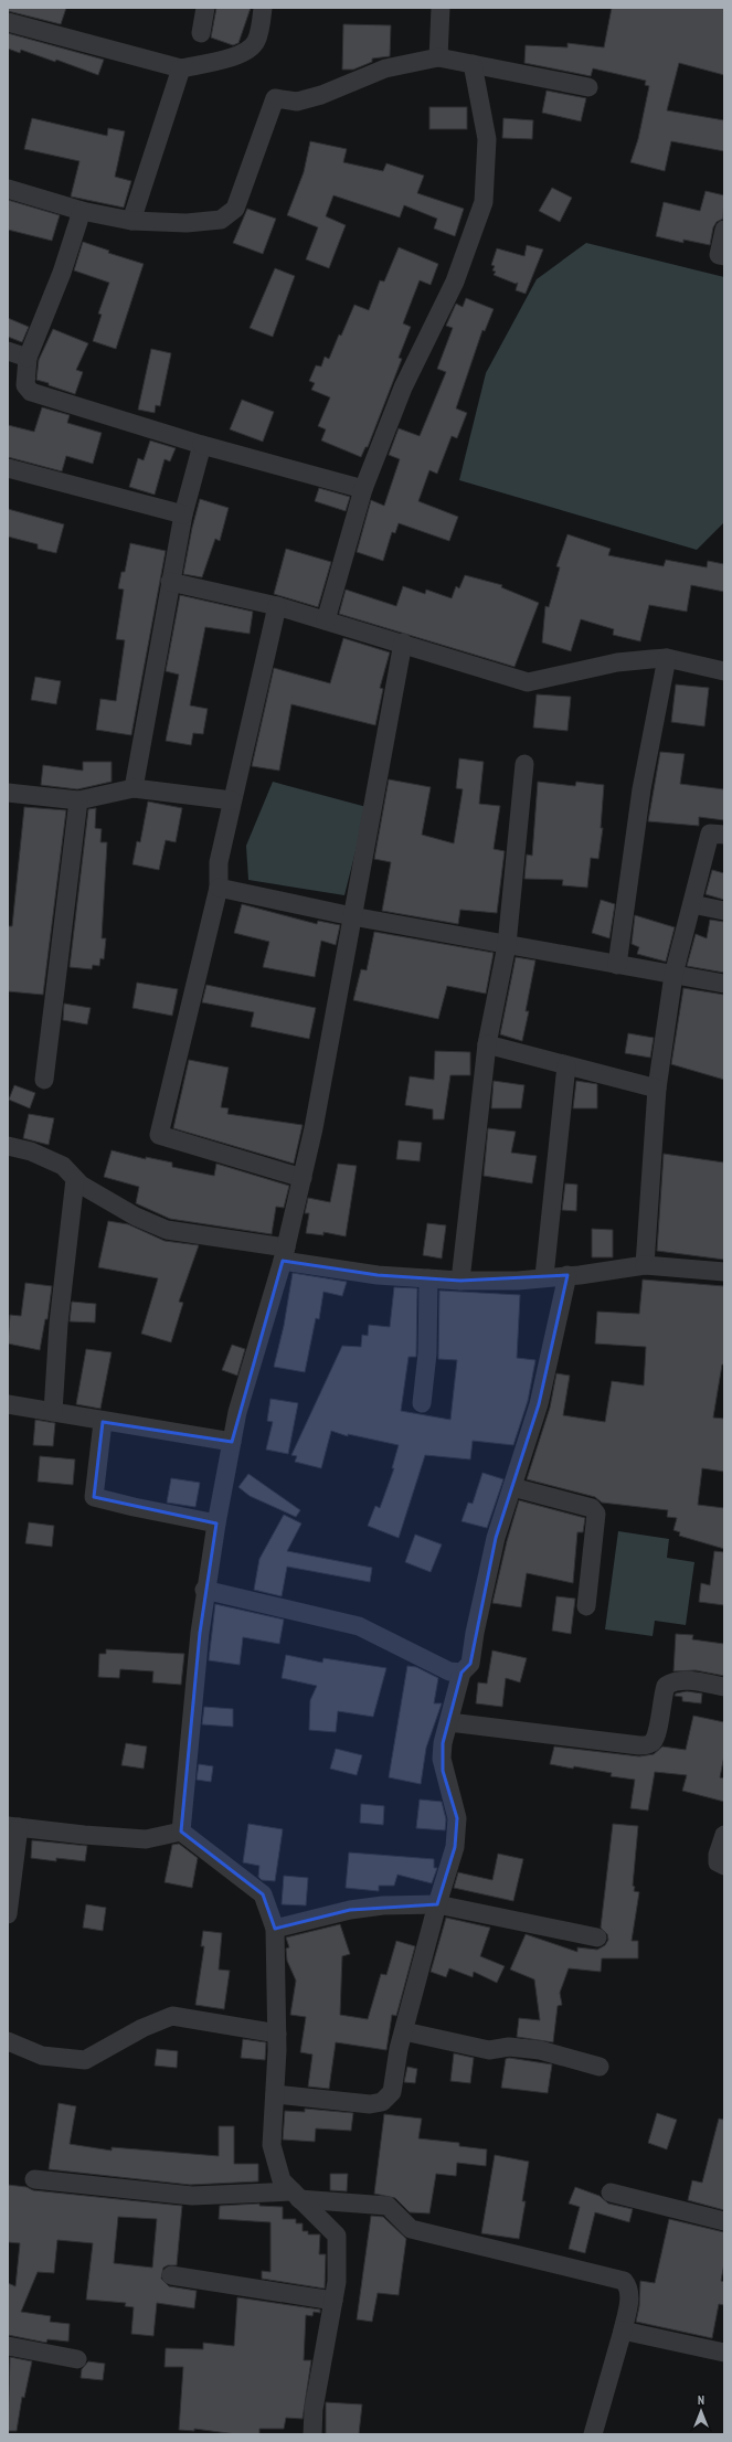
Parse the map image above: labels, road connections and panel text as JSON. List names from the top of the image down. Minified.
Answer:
{"north":"top"}
